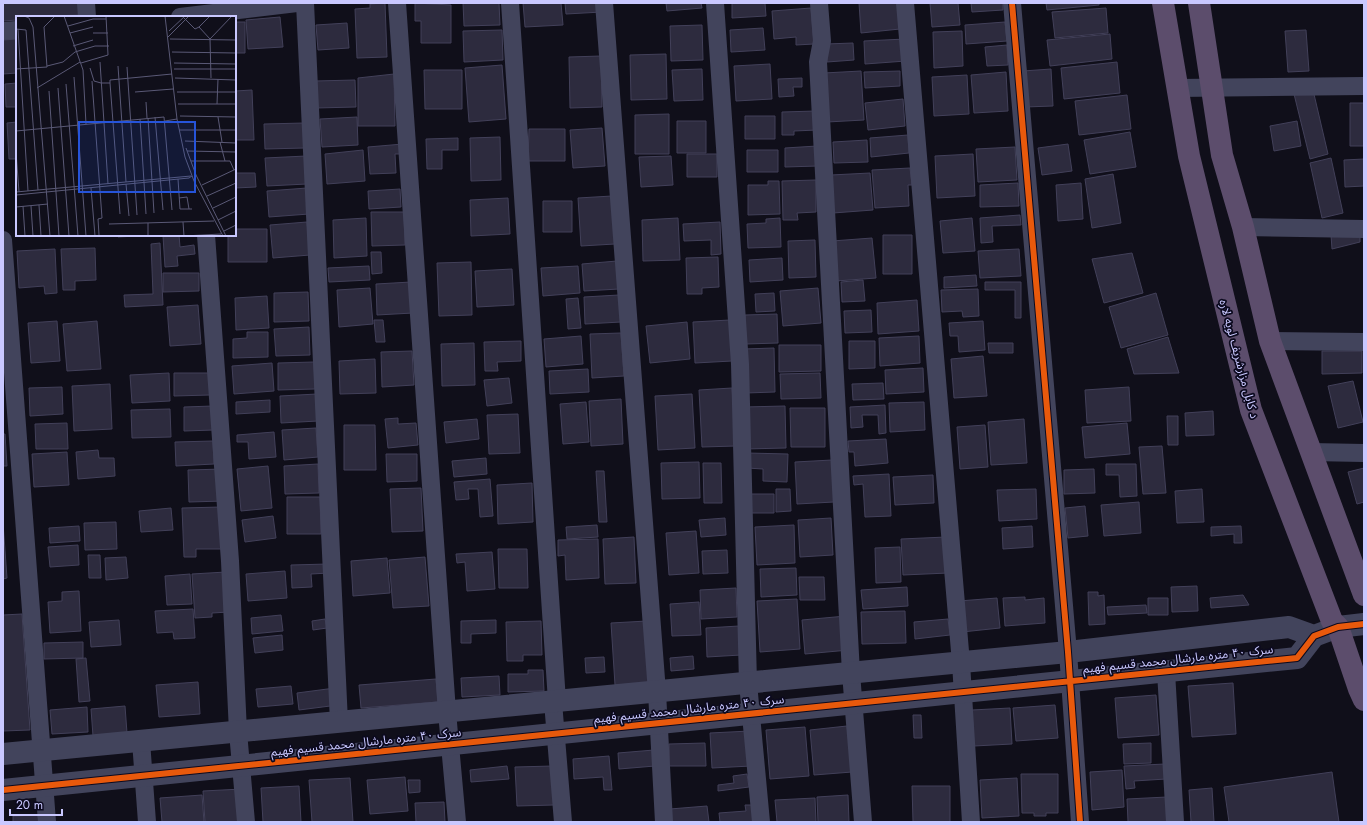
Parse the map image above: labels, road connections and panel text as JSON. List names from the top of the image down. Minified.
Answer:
{"streets":{"highway":["د کابل مزارشریف لویه لاره"],"street":["سرک ۴۰ متره مارشال محمد قسیم فهیم"]},"scale_bar":"20 m"}
